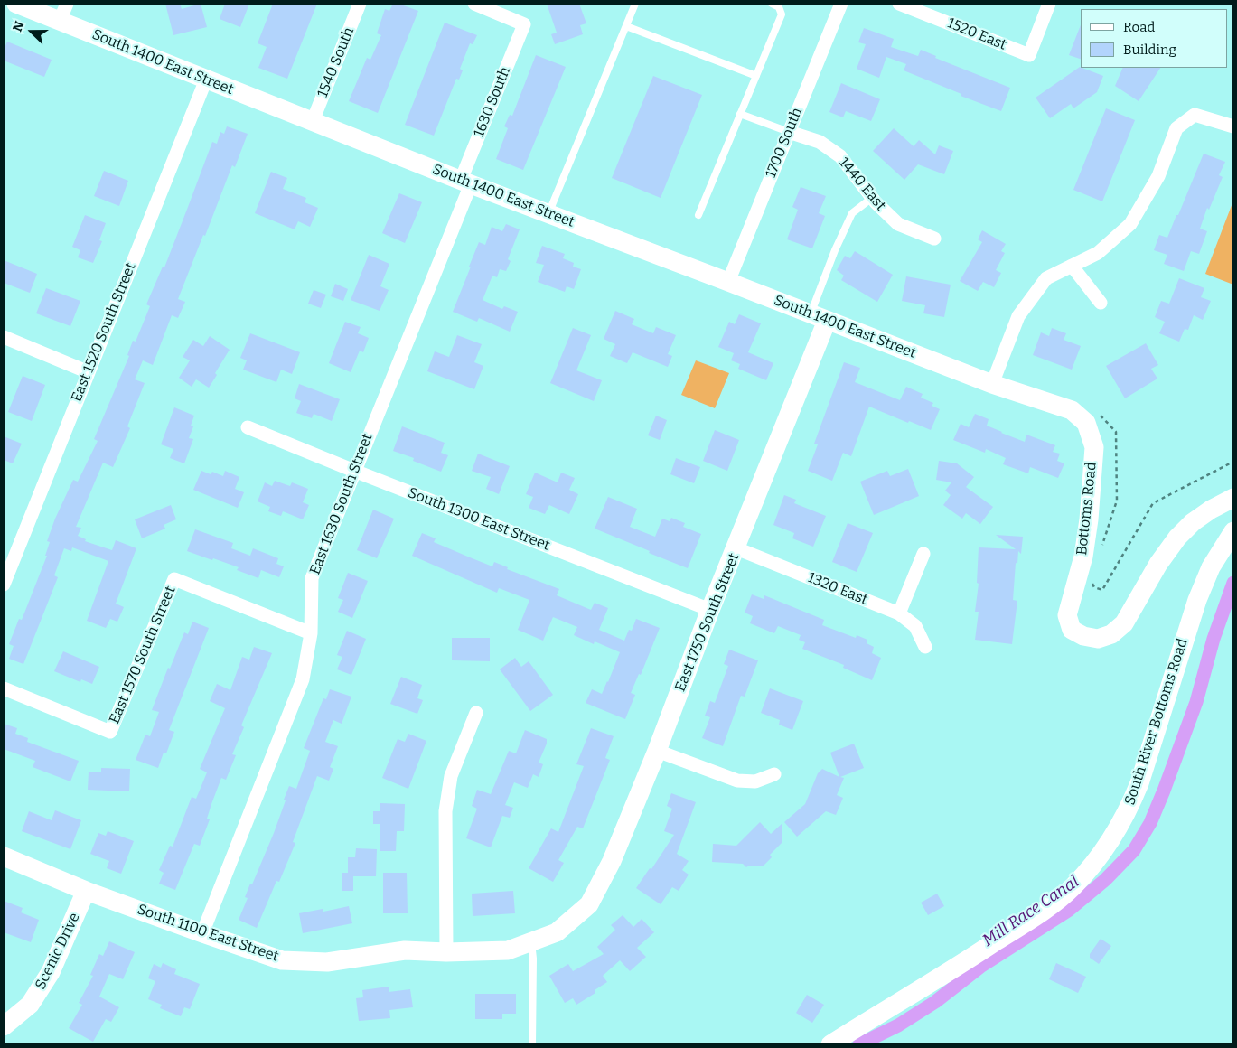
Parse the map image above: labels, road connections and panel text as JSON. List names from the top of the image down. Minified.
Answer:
{"streets":{"street":["1520 East","South 1400 East Street","1540 South","1630 South","1700 South","1440 East","East 1520 South Street","East 1630 South Street","Bottoms Road","South 1300 East Street","1320 East","East 1750 South Street","East 1570 South Street","South River Bottoms Road","South 1100 East Street","Scenic Drive"]},"crossings":[["South 1400 East Street","1540 South"],["South 1400 East Street","1630 South"],["South 1400 East Street","1700 South"],["South 1400 East Street","East 1520 South Street"],["South 1400 East Street","East 1630 South Street"],["South 1400 East Street","Bottoms Road"],["South 1400 East Street","East 1750 South Street"],["1630 South","East 1630 South Street"],["1700 South","1440 East"],["East 1630 South Street","South 1300 East Street"],["East 1630 South Street","East 1570 South Street"],["East 1630 South Street","South 1100 East Street"],["South 1300 East Street","East 1750 South Street"],["1320 East","East 1750 South Street"],["East 1750 South Street","South 1100 East Street"],["South 1100 East Street","Scenic Drive"]],"water":["Mill Race Canal"],"legend":["Road","Building"],"north":"left"}
